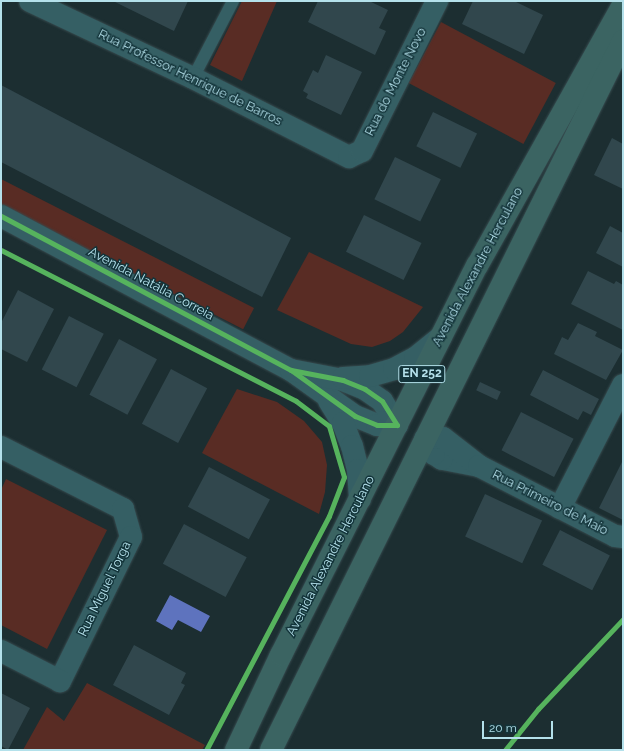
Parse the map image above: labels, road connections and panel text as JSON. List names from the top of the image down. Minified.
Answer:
{"streets":{"main road":["Avenida Alexandre Herculano","EN 252"],"street":["Rua Professor Henrique de Barros","Rua do Monte Novo","Avenida Natália Correia","Rua Primeiro de Maio","Rua Miguel Torga"]},"crossings":[["Rua Professor Henrique de Barros","Rua do Monte Novo"],["Avenida Alexandre Herculano","Avenida Natália Correia"],["EN 252","Rua Primeiro de Maio"]],"scale_bar":"20 m"}
